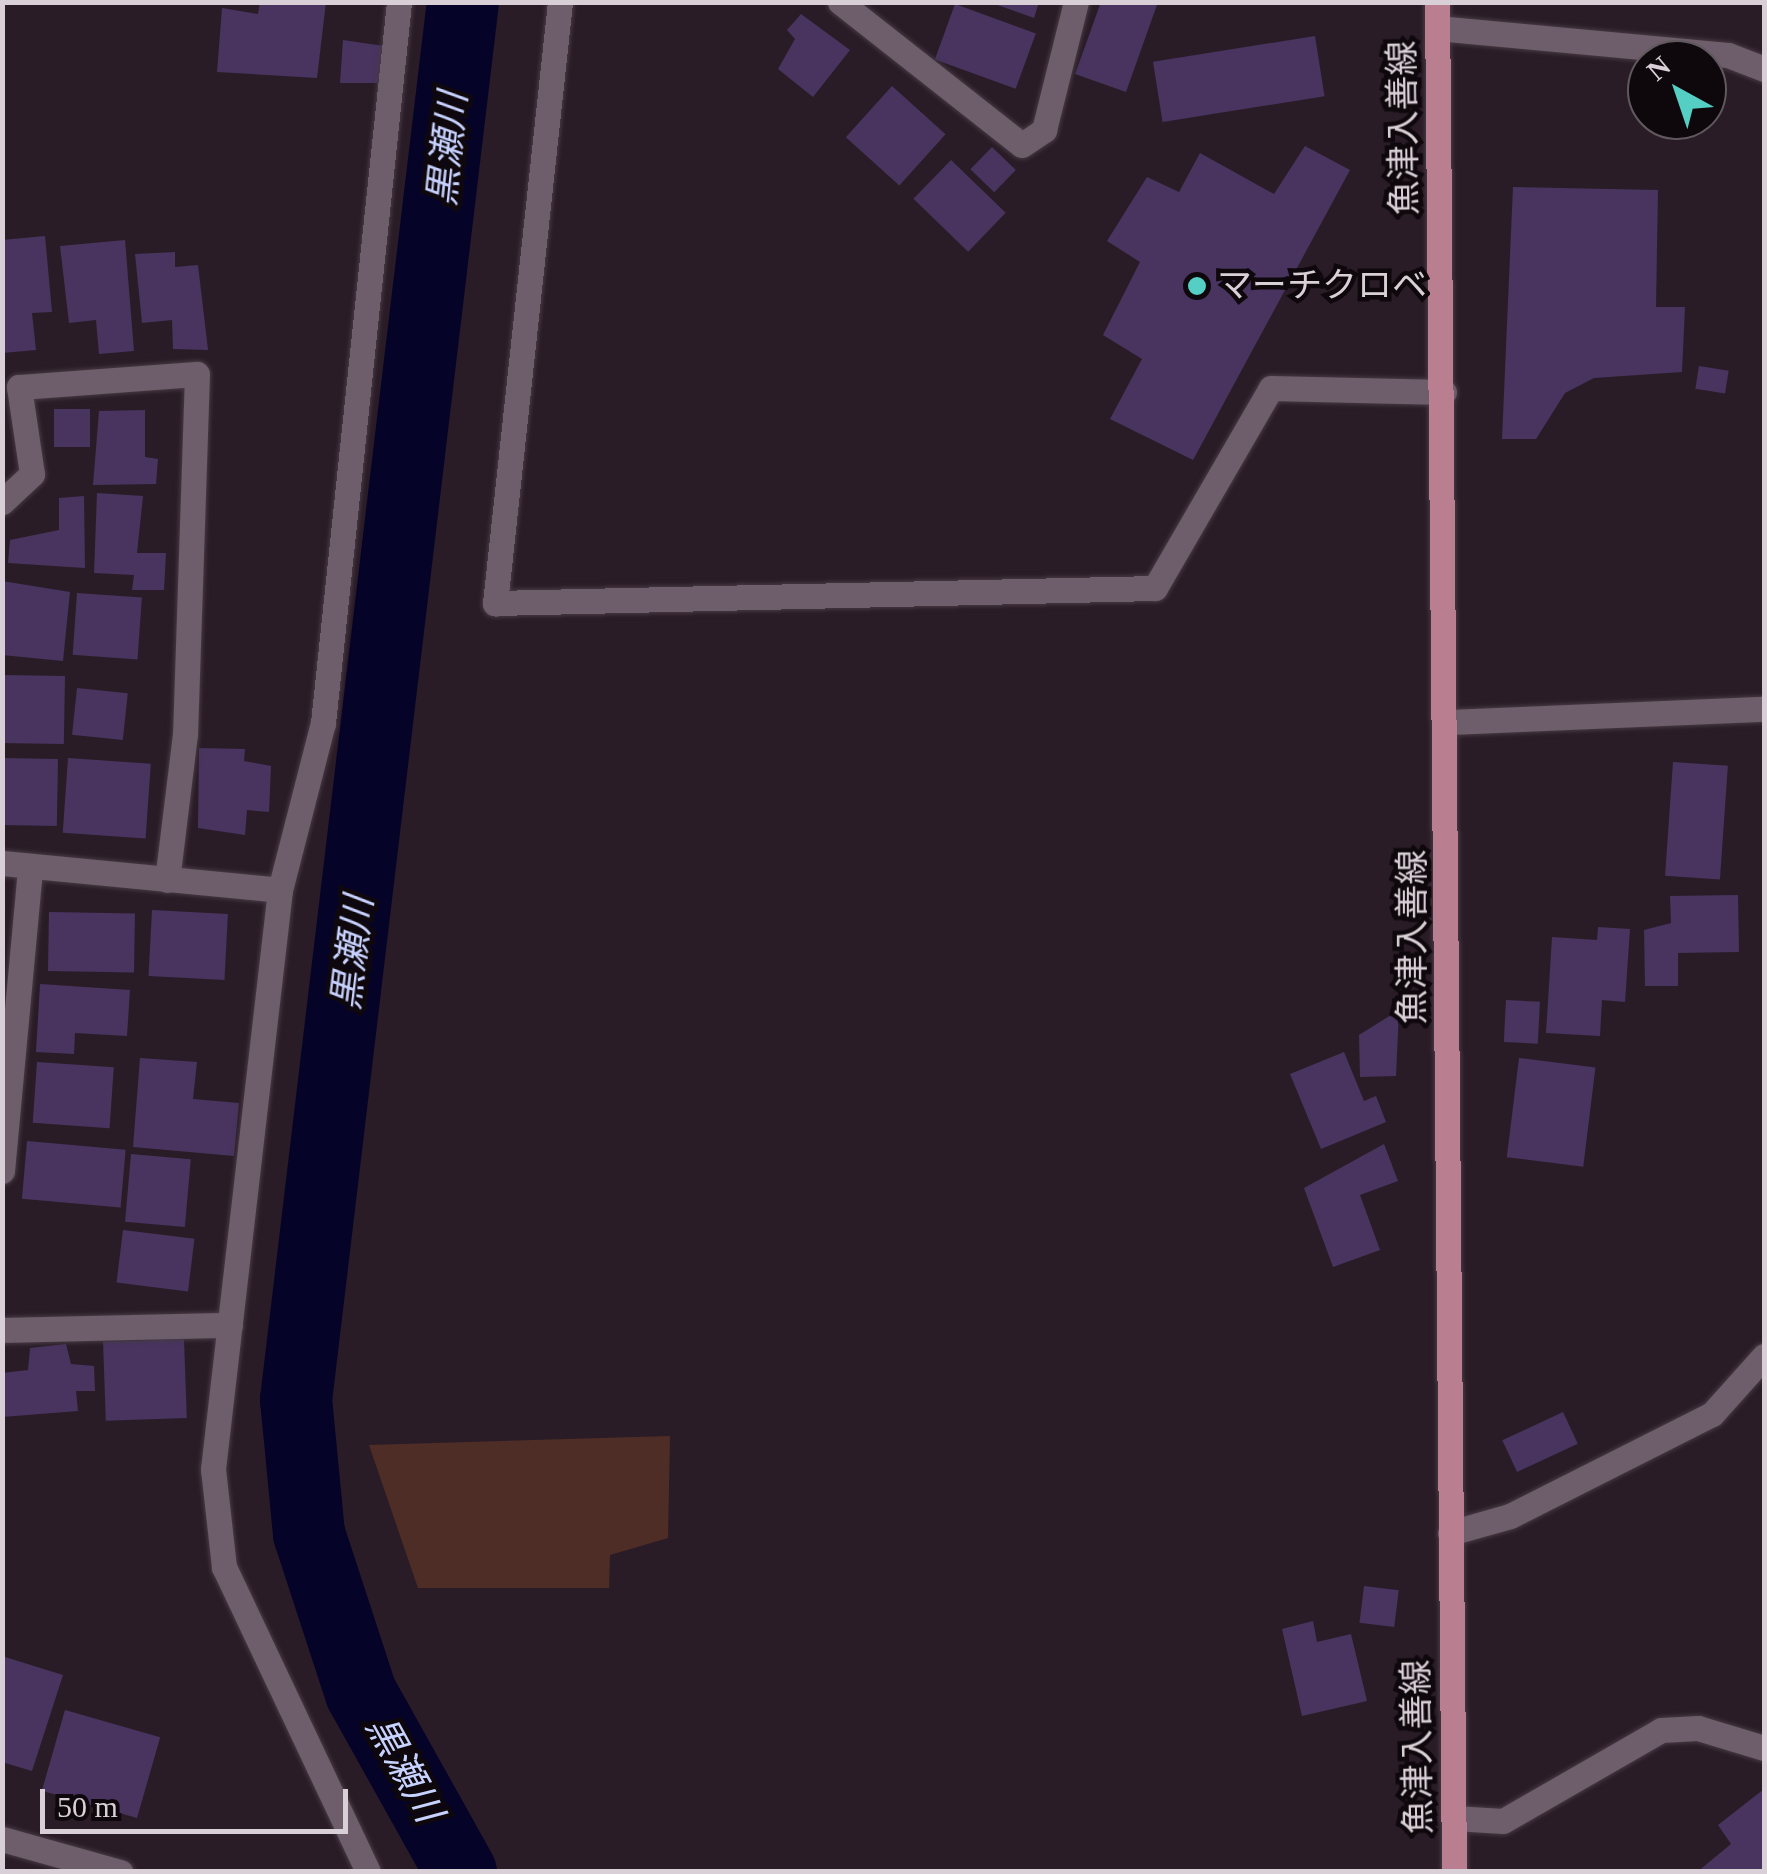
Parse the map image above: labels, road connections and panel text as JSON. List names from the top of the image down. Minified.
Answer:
{"streets":{"main road":["魚津入善線"]},"water":["黒瀬川"],"places":["マーチクロベ"],"scale_bar":"50 m","north":"top left"}
